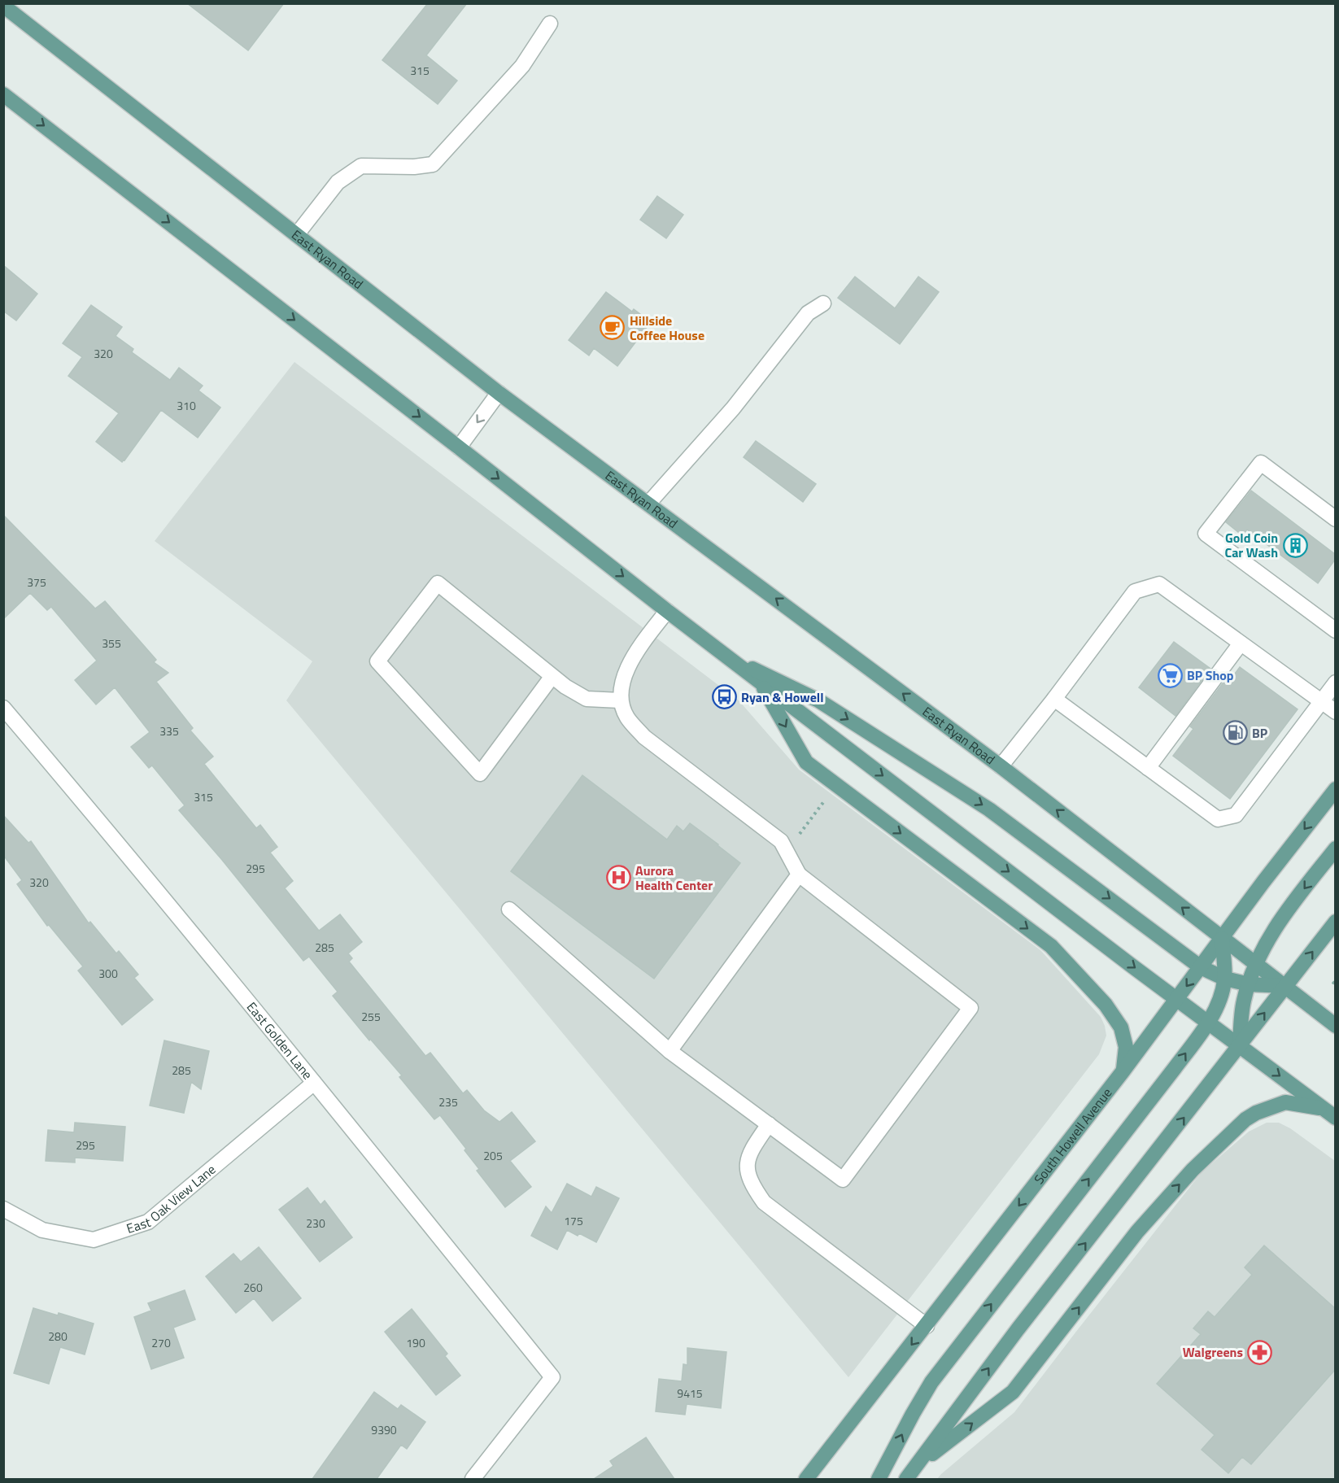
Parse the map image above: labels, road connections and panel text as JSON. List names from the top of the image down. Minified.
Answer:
{"streets":{"main road":["East Ryan Road","South Howell Avenue"],"street":["East Golden Lane","East Oak View Lane"]},"crossings":[["East Ryan Road","South Howell Avenue"],["East Golden Lane","East Oak View Lane"]],"places":{"cafe":["Hillside Coffee House"],"building":["Gold Coin Car Wash"],"supermarket":["BP Shop"],"bus stop":["Ryan & Howell"],"fuel station":["BP"],"hospital":["Aurora Health Center"],"pharmacy":["Walgreens"]},"house_numbers":["315","320","310","375","355","335","315","295","320","285","300","255","285","235","295","205","175","230","260","280","270","190","9415","9390"]}
